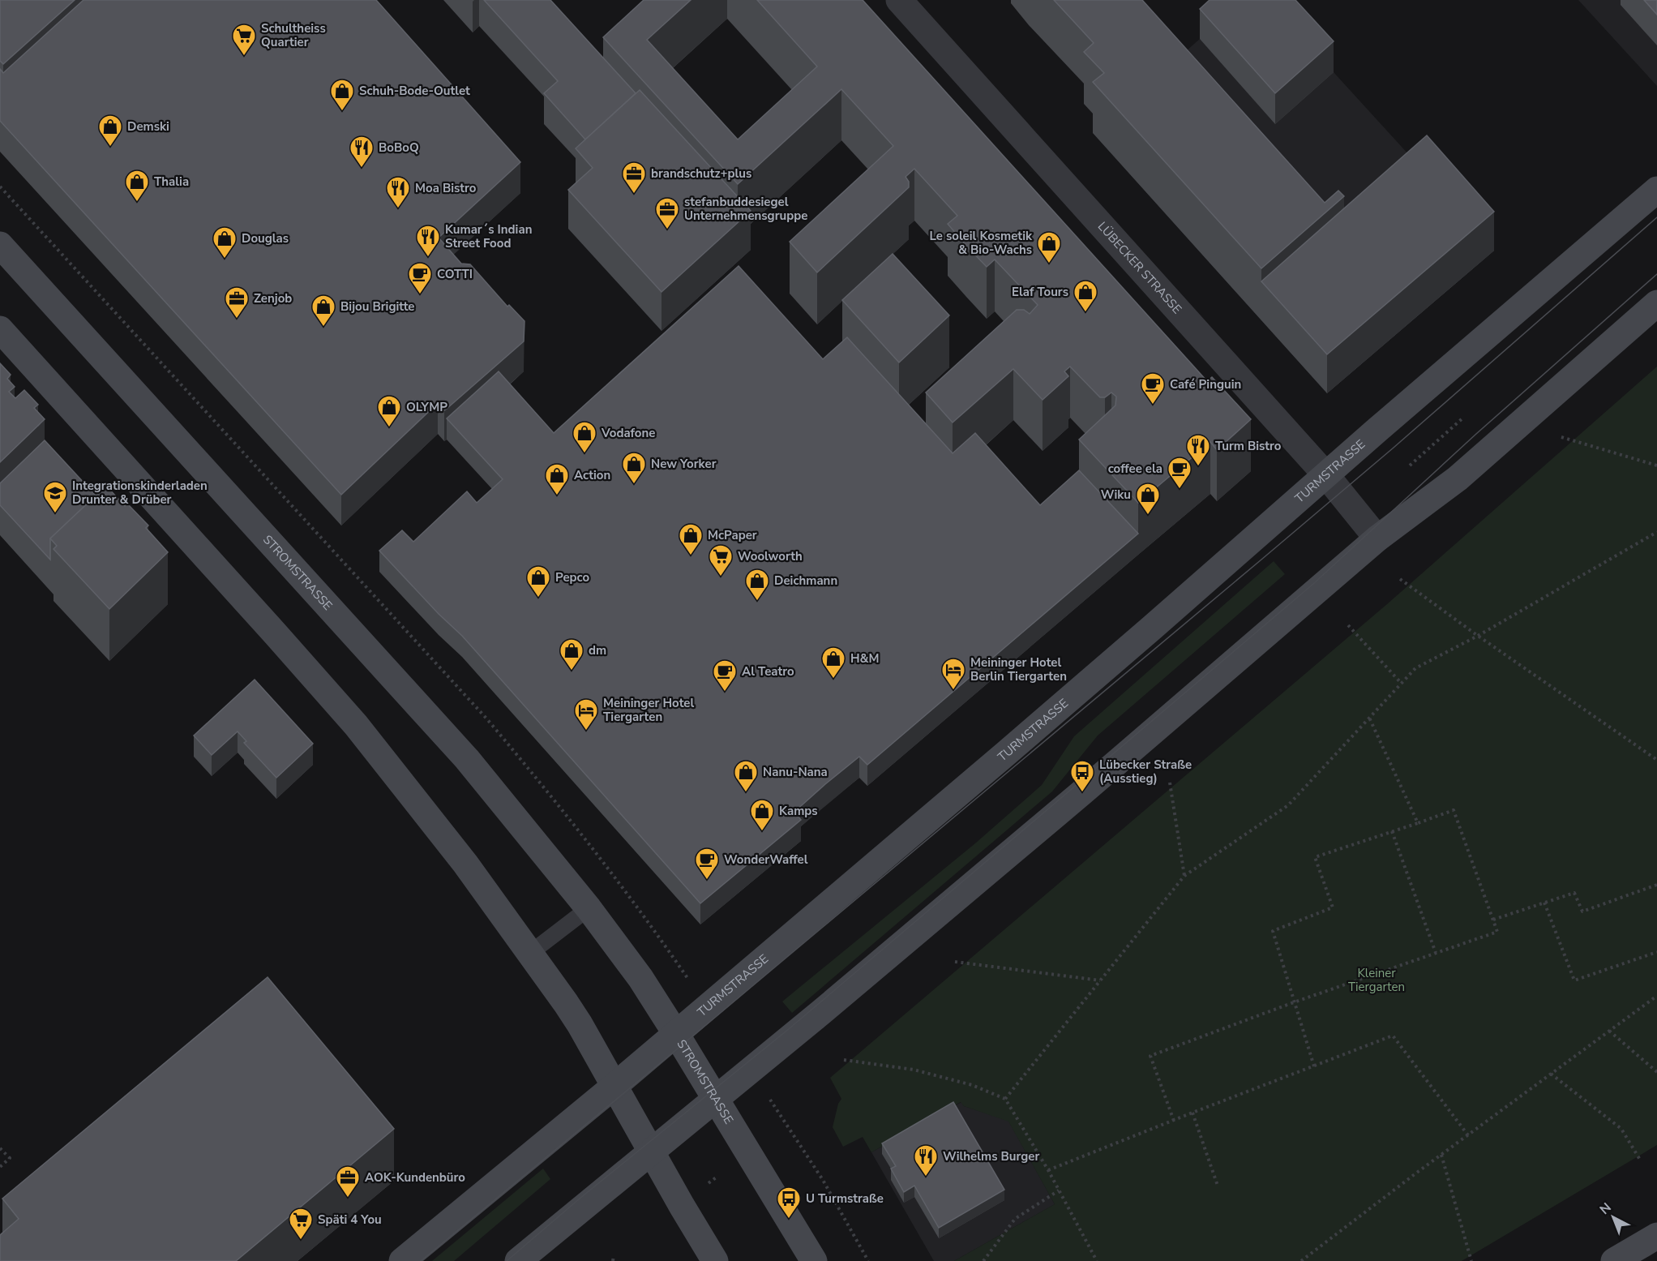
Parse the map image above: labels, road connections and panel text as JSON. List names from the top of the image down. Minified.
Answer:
{"streets":{"main road":["TURMSTRASSE","STROMSTRASSE"],"street":["LÜBECKER STRASSE"]},"crossings":[["LÜBECKER STRASSE","TURMSTRASSE"],["TURMSTRASSE","STROMSTRASSE"]],"parks":["Kleiner Tiergarten"],"places":{"supermarket":["Schultheiss Quartier","Woolworth","Späti 4 You"],"shop":["Schuh-Bode-Outlet","Demski","Thalia","Douglas","Le soleil Kosmetik & Bio-Wachs","Elaf Tours","Bijou Brigitte","OLYMP","Vodafone","New Yorker","Action","Wiku","McPaper","Pepco","Deichmann","dm","H&M","Nanu-Nana","Kamps"],"restaurant":["BoBoQ","Moa Bistro","Kumar´s Indian Street Food","Turm Bistro","Wilhelms Burger"],"office":["brandschutz+plus","stefanbuddesiegel Unternehmensgruppe","Zenjob","AOK-Kundenbüro"],"cafe":["COTTI","Café Pinguin","coffee ela","Al Teatro","WonderWaffel"],"school or university":["Integrationskinderladen Drunter & Drüber"],"hotel":["Meininger Hotel Berlin Tiergarten","Meininger Hotel Tiergarten"],"bus stop":["Lübecker Straße (Ausstieg)","U Turmstraße"]},"north":"top left"}
